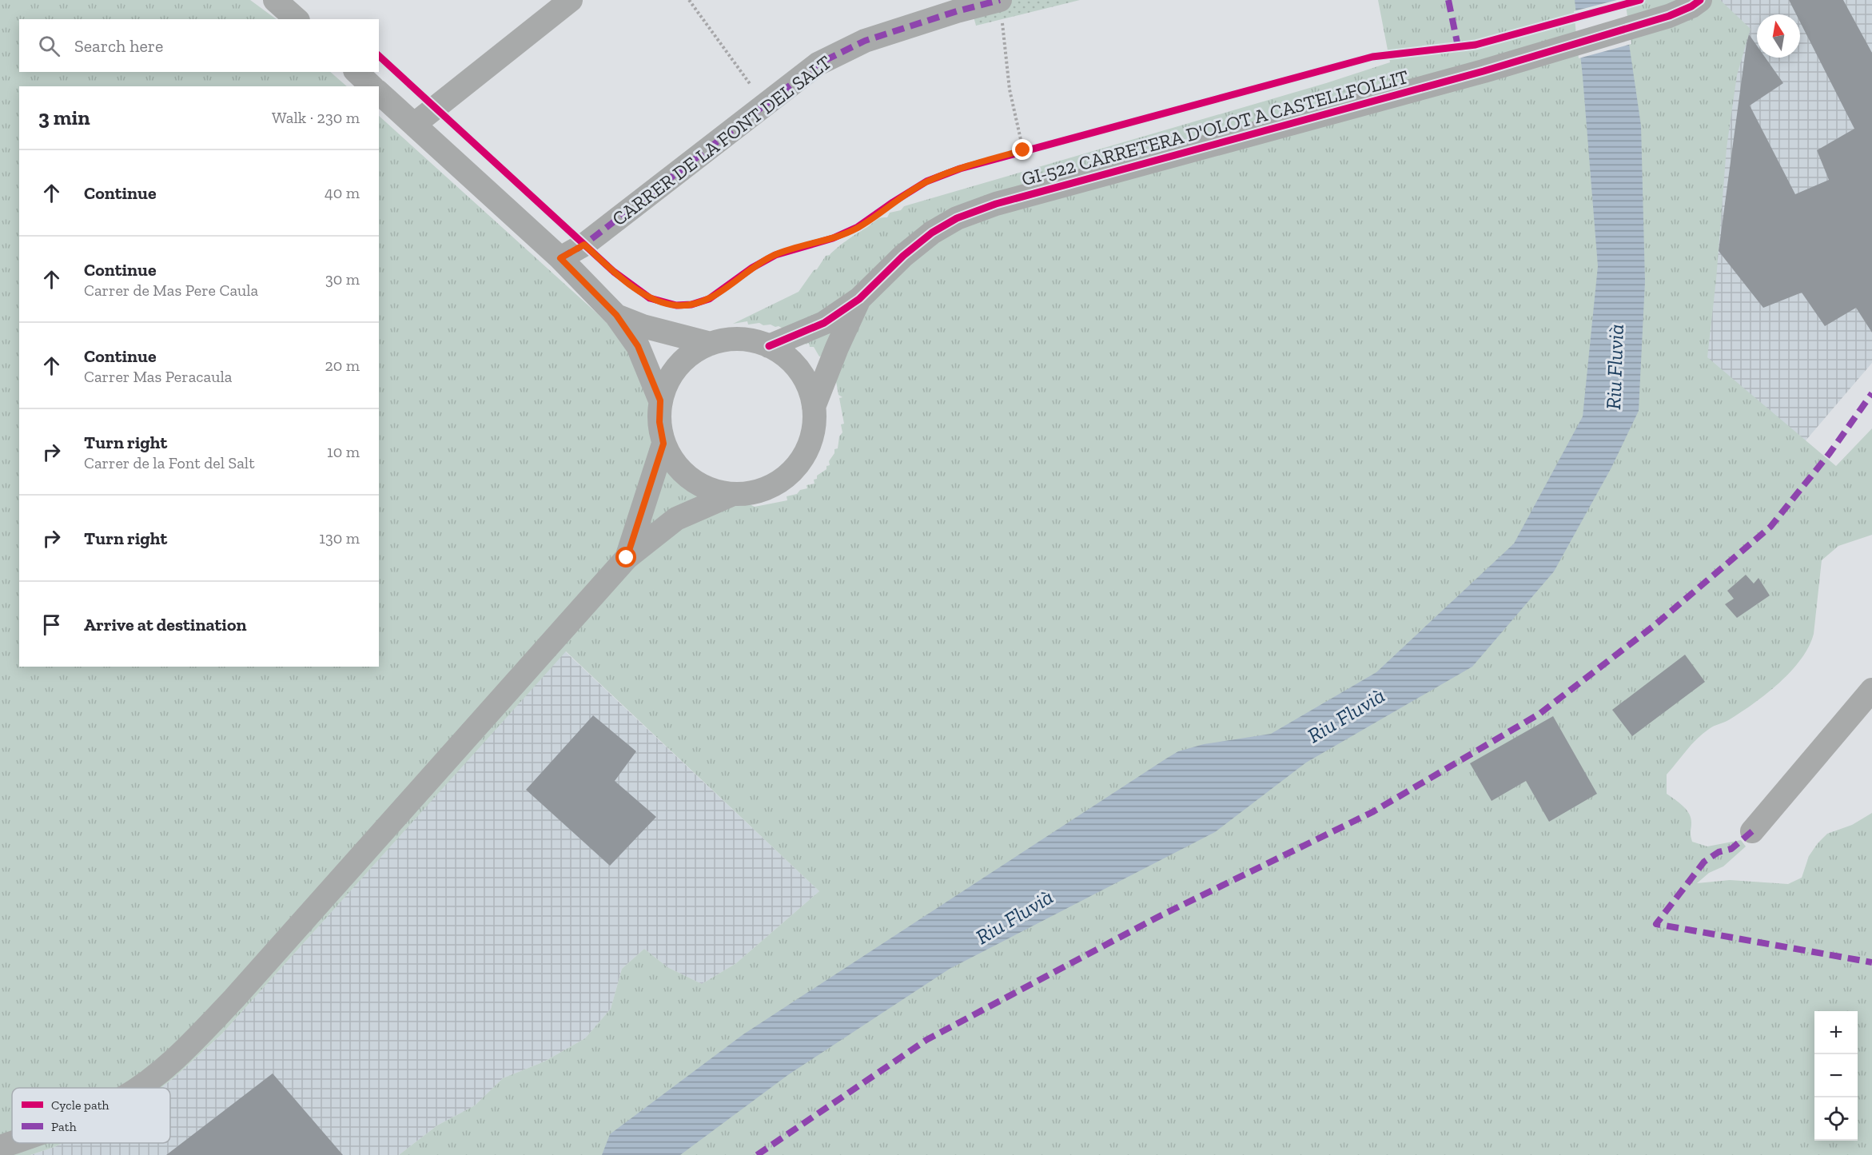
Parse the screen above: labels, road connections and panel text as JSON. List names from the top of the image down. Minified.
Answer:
{"streets":{"street":["GI-522 CARRETERA D'OLOT A CASTELLFOLLIT","CARRER DE LA FONT DEL SALT"]},"water":["Riu Fluvià"],"legend":["Cycle path","Path"],"north":"top","page":{"search":"Search here","heading":["3 min","Walk · 230 m"],"list":[["Continue","40 m"],["Continue","Carrer de Mas Pere Caula","30 m"],["Continue","Carrer Mas Peracaula","20 m"],["Turn right","Carrer de la Font del Salt","10 m"],["Turn right","130 m"],"Arrive at destination"],"map_buttons":["+","−"]}}
